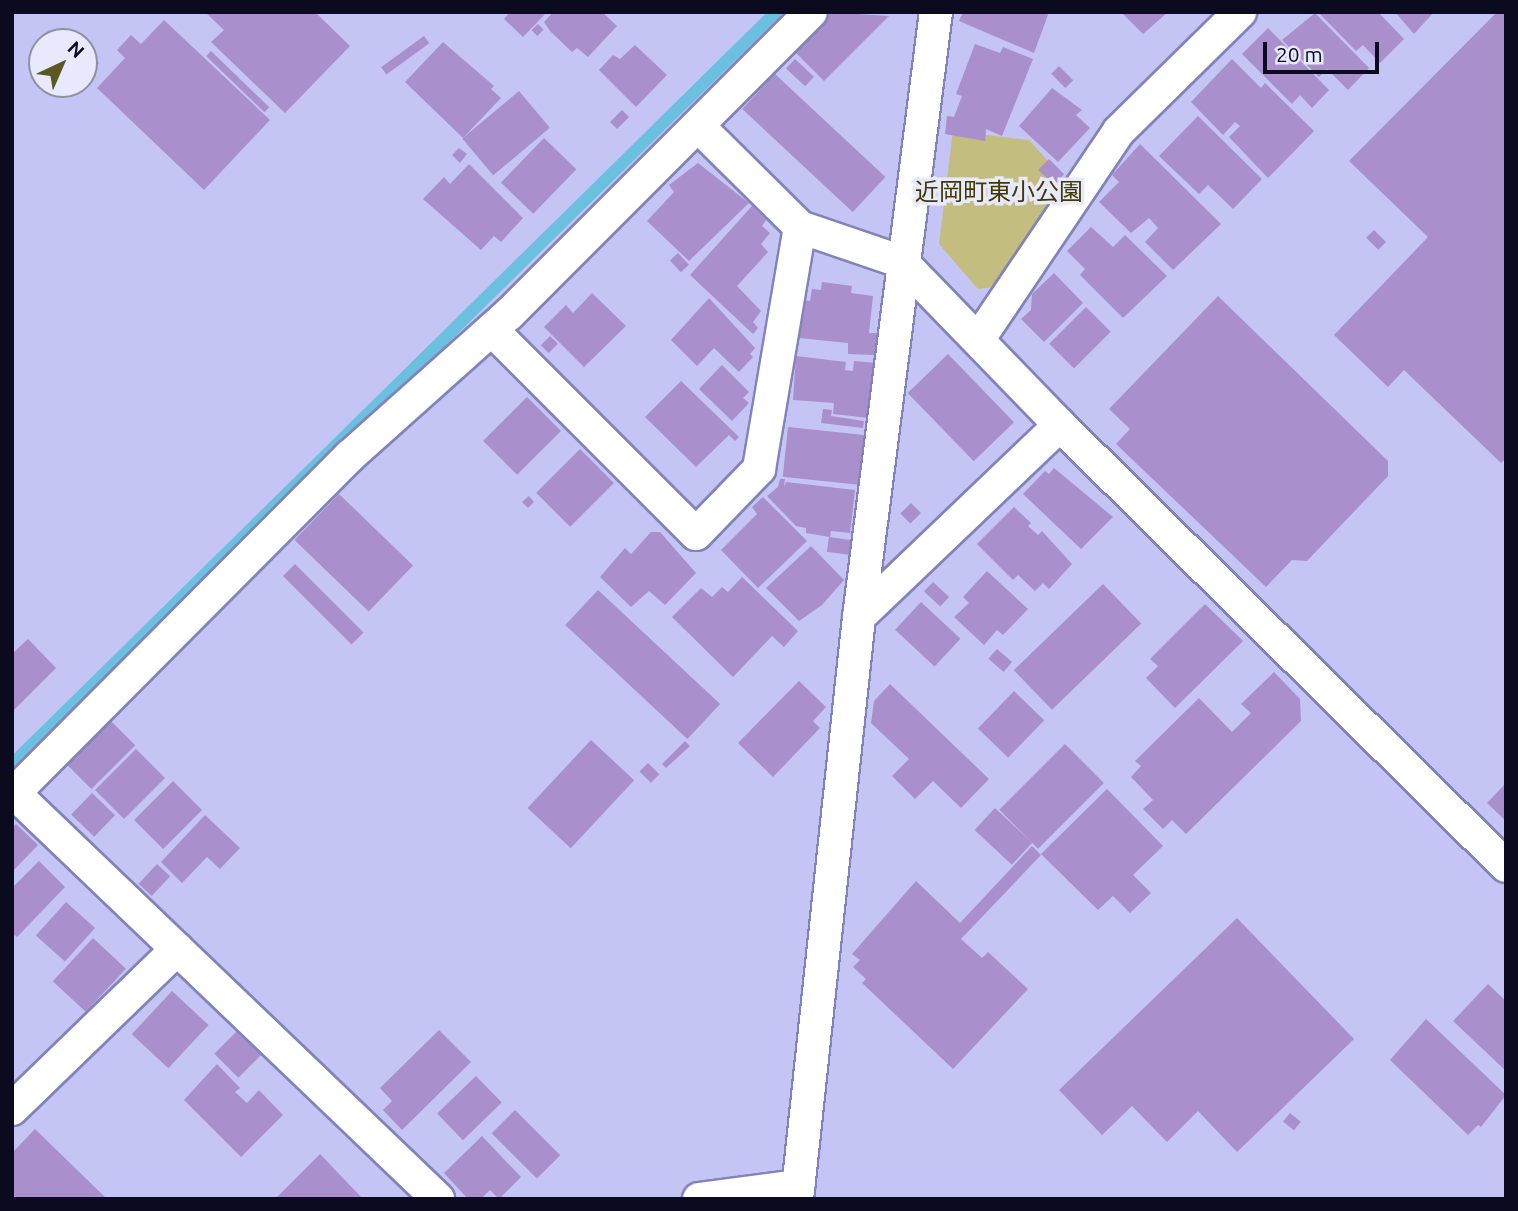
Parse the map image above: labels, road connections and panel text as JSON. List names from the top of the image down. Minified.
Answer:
{"parks":["近岡町東小公園"],"scale_bar":"20 m","north":"top right"}
